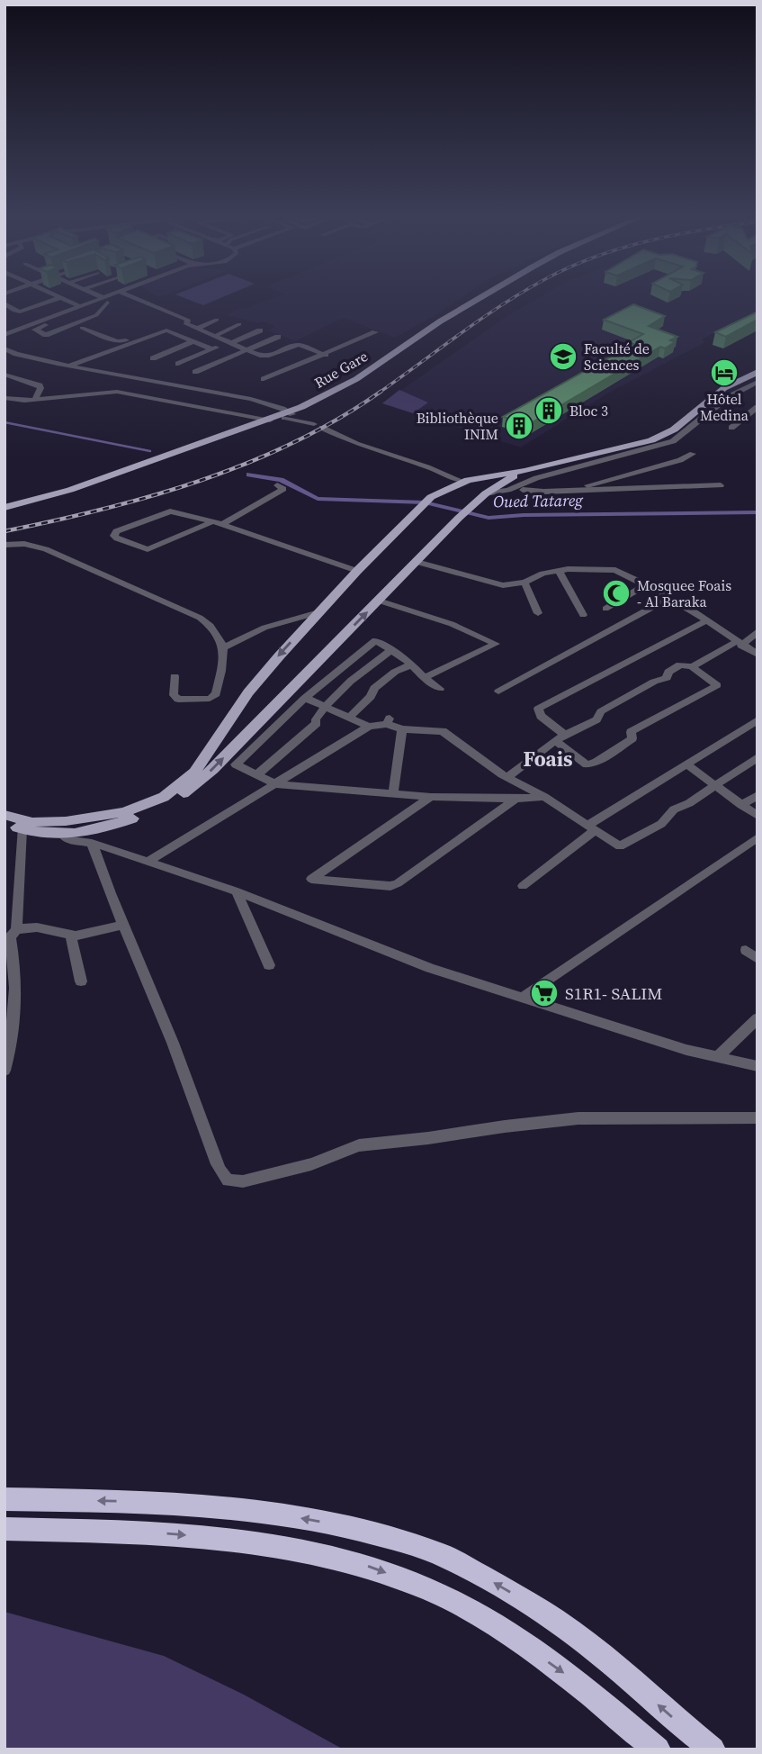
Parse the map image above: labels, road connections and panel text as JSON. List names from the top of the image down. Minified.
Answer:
{"streets":{"main road":["Rue Gare"]},"districts":["Foais"],"water":["Oued Tatareg"],"places":{"school or university":["Faculté de Sciences"],"hotel":["Hôtel Medina"],"building":["Bloc 3","Bibliothèque INIM"],"mosque":["Mosquee Foais - Al Baraka"],"supermarket":["S1R1- SALIM"]}}
